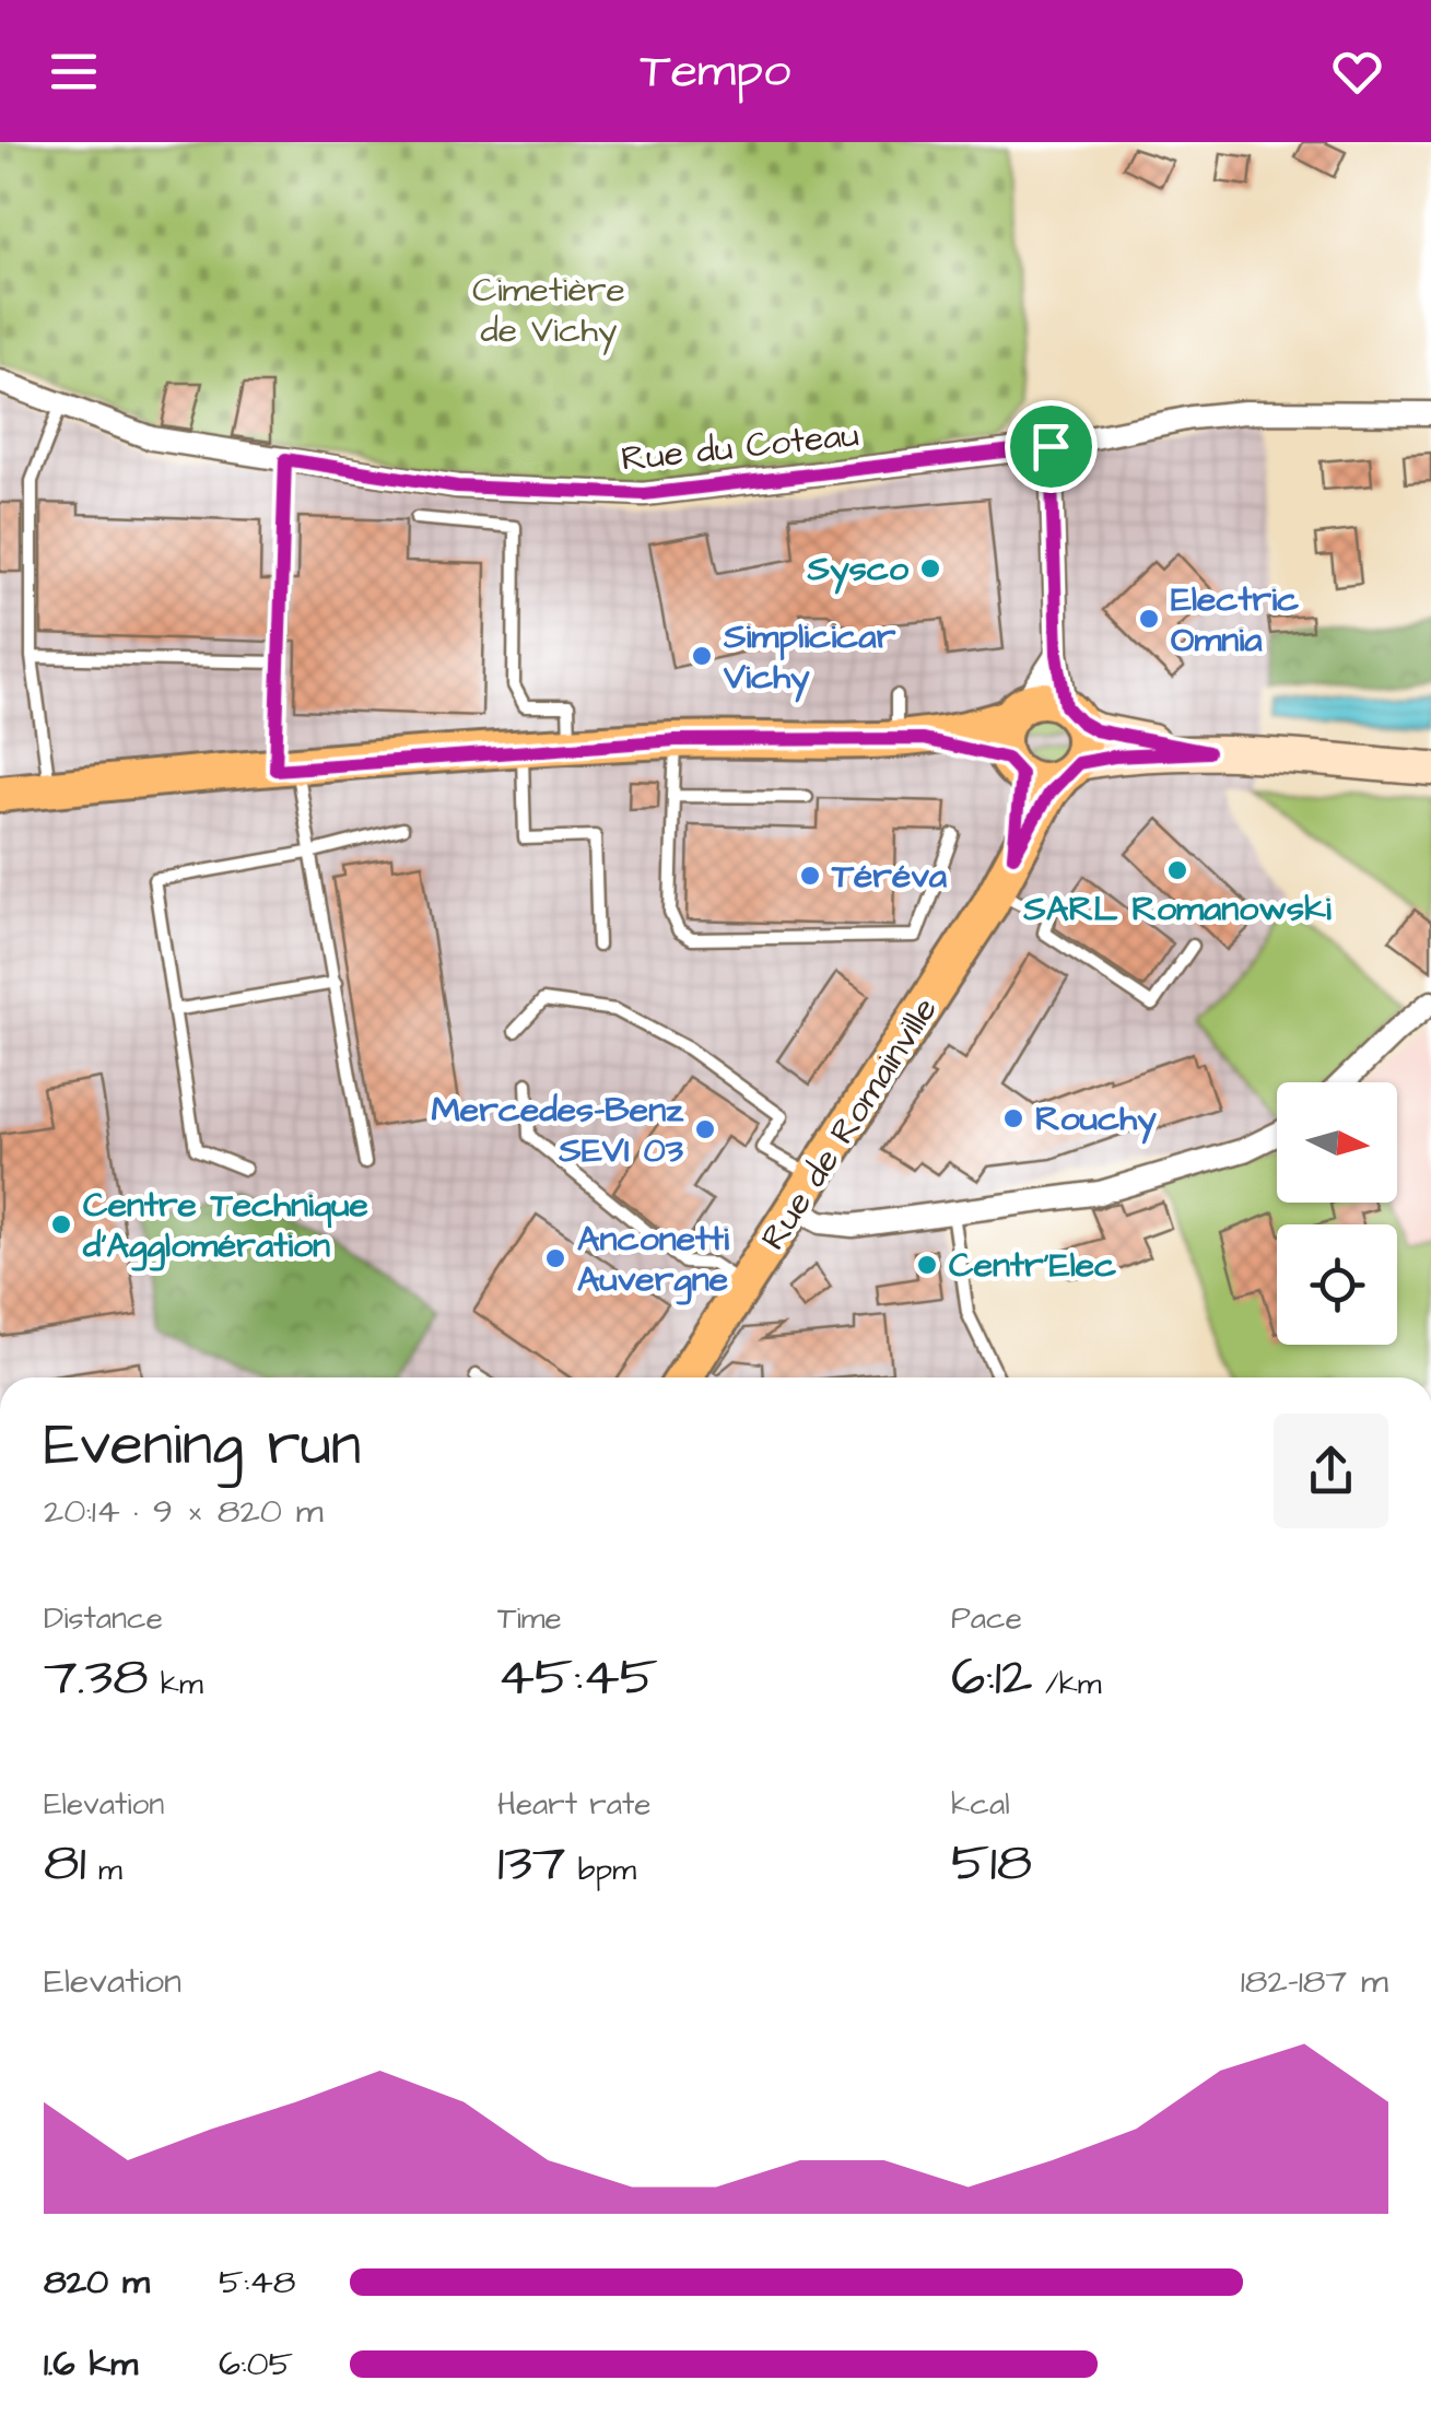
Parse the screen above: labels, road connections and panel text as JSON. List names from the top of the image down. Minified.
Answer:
{"streets":{"main road":["Rue de Romainville"],"street":["Rue du Coteau"]},"parks":["Cimetière de Vichy"],"places":["Sysco","Electric Omnia","Simplicicar Vichy","SARL Romanowski","Téréva","Rouchy","Mercedes-Benz SEVI 03","Centre Technique d'Agglomération","Anconetti Auvergne","Centr'Elec"],"north":"right","page":{"header":"Tempo","heading":["Evening run","20:14 · 9 × 820 m"],"stats":[["Distance","7.38 km"],["Time","45:45"],["Pace","6:12 /km"],["Elevation","81 m"],["Heart rate","137 bpm"],["kcal","518"]],"chart":["Elevation","182–187 m"],"list":[{"name":"820 m","note":"5:48"},{"name":"1.6 km","note":"6:05"}]}}
